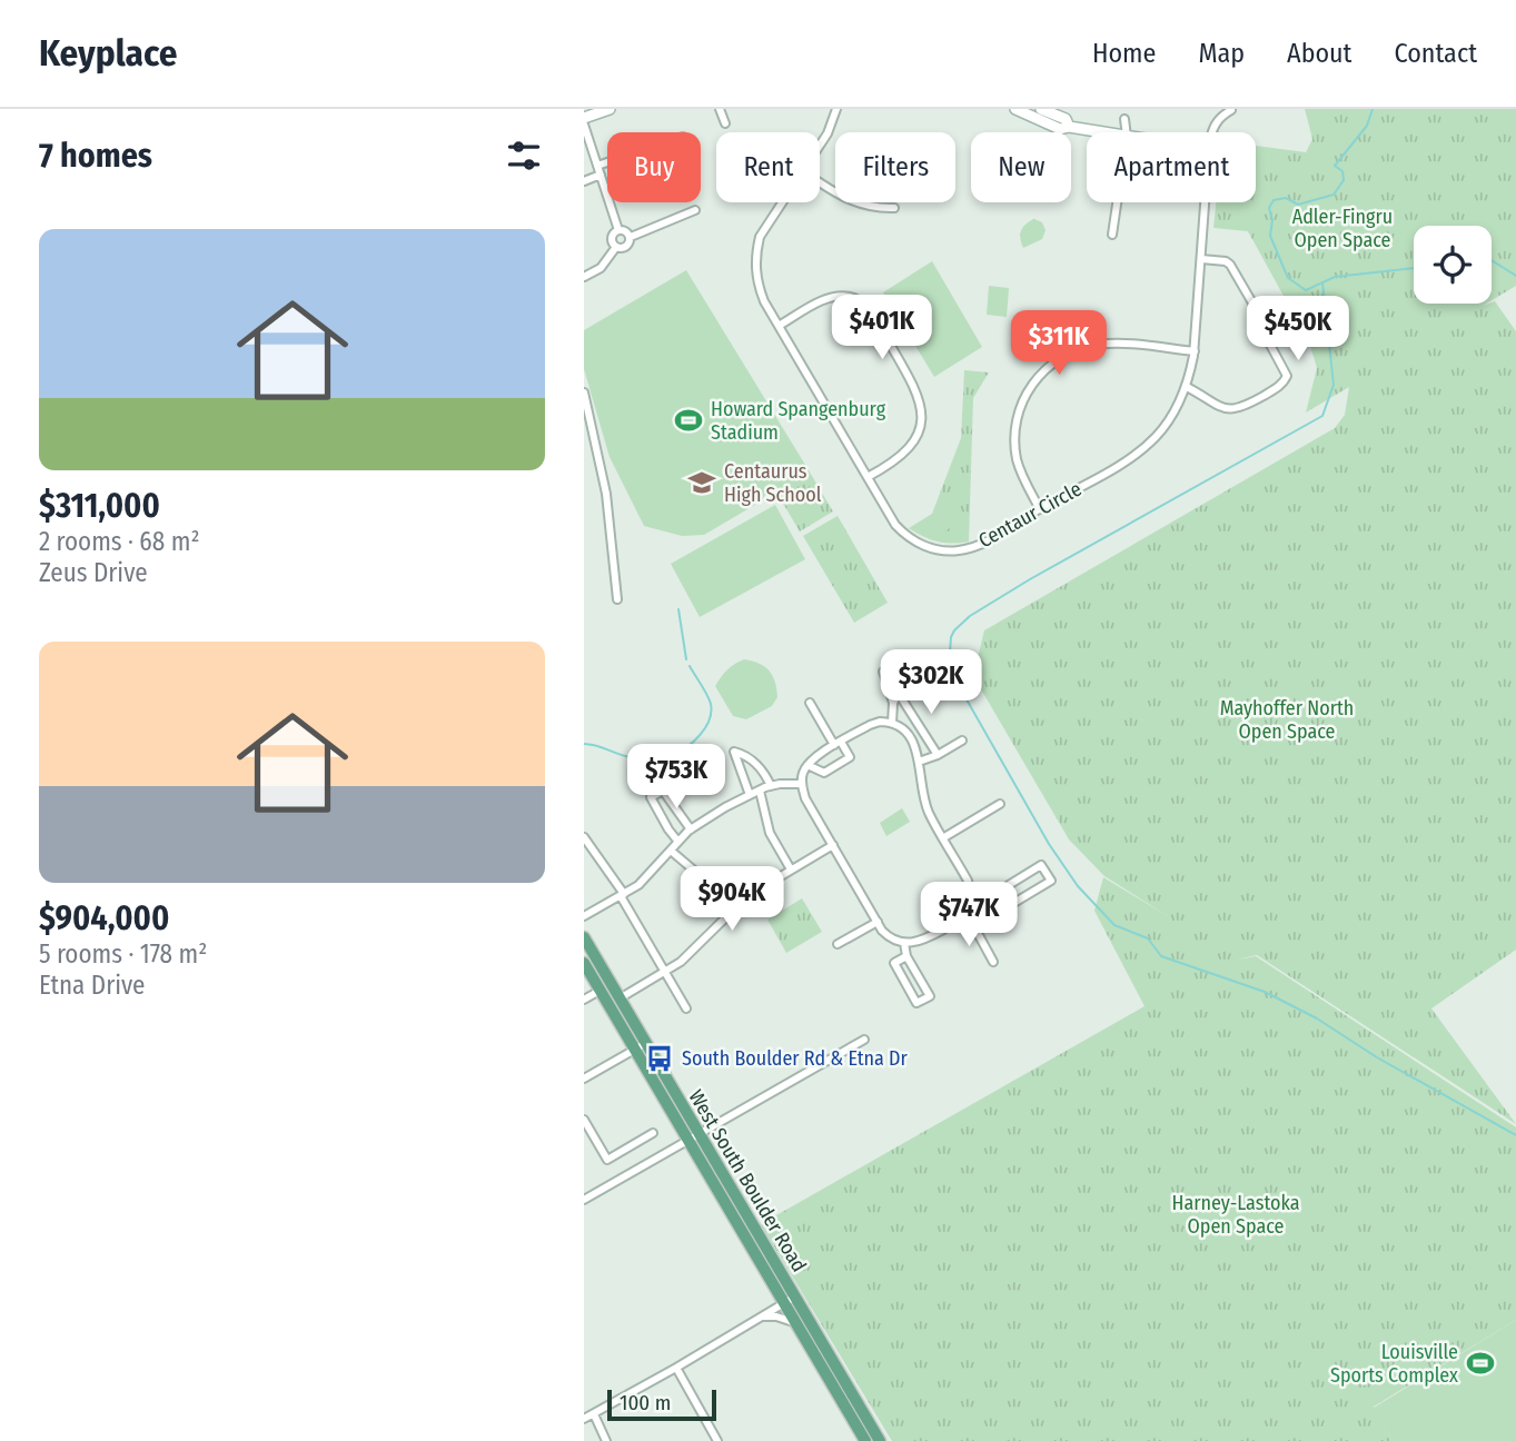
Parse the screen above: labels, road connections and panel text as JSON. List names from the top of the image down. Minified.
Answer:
{"streets":{"main road":["West South Boulder Road"],"street":["Centaur Circle"]},"parks":["Adler-Fingru Open Space","Mayhoffer North Open Space","Harney-Lastoka Open Space"],"places":{"sports":["Howard Spangenburg Stadium","Louisville Sports Complex"],"school or university":["Centaurus High School"],"bus stop":["South Boulder Rd & Etna Dr"]},"scale_bar":"100 m","page":{"header":"Keyplace","nav":["Home","Map","About","Contact"],"heading":"7 homes","chip":["Buy","Rent","Filters","New","Apartment"],"list":[{"name":"$311,000","note":"2 rooms · 68 m² · Zeus Drive"},{"name":"$904,000","note":"5 rooms · 178 m² · Etna Drive"}],"price":["$401K","$450K","$311K","$302K","$753K","$904K","$747K"],"scale":"100 m"}}
